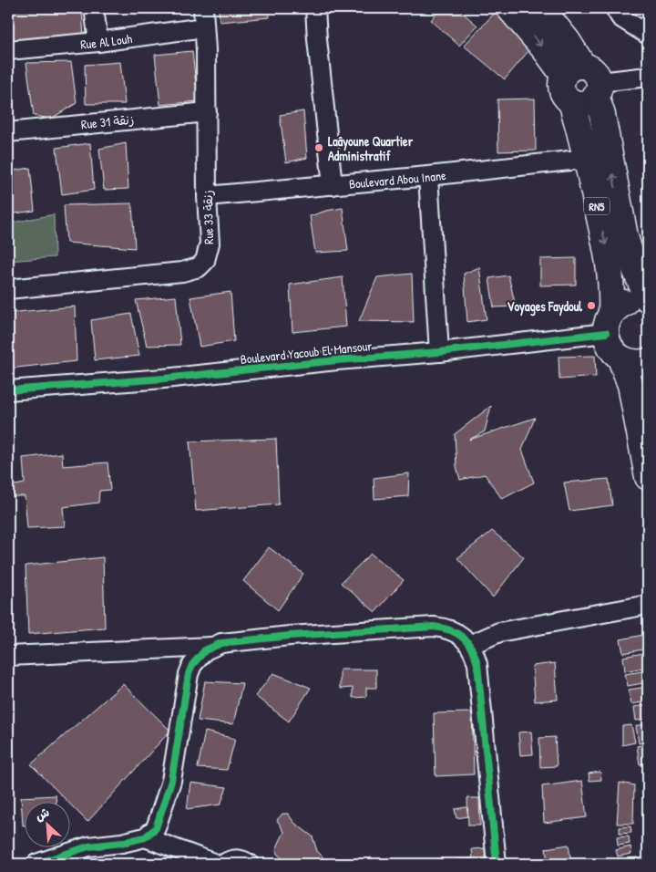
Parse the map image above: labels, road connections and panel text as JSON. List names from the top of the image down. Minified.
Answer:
{"streets":{"main road":["RN5"],"street":["Rue Al Louh","Rue 31 زنقة","Boulevard Abou Inane","Rue 33 زنقة","Boulevard Yacoub El Mansour"]},"crossings":[["Rue Al Louh","Rue 33 زنقة"],["Rue 31 زنقة","Rue 33 زنقة"],["Boulevard Abou Inane","RN5"],["Boulevard Abou Inane","Rue 33 زنقة"],["RN5","Boulevard Yacoub El Mansour"]],"places":["Laâyoune Quartier Administratif","Voyages Faydoul"],"north":"top left"}
